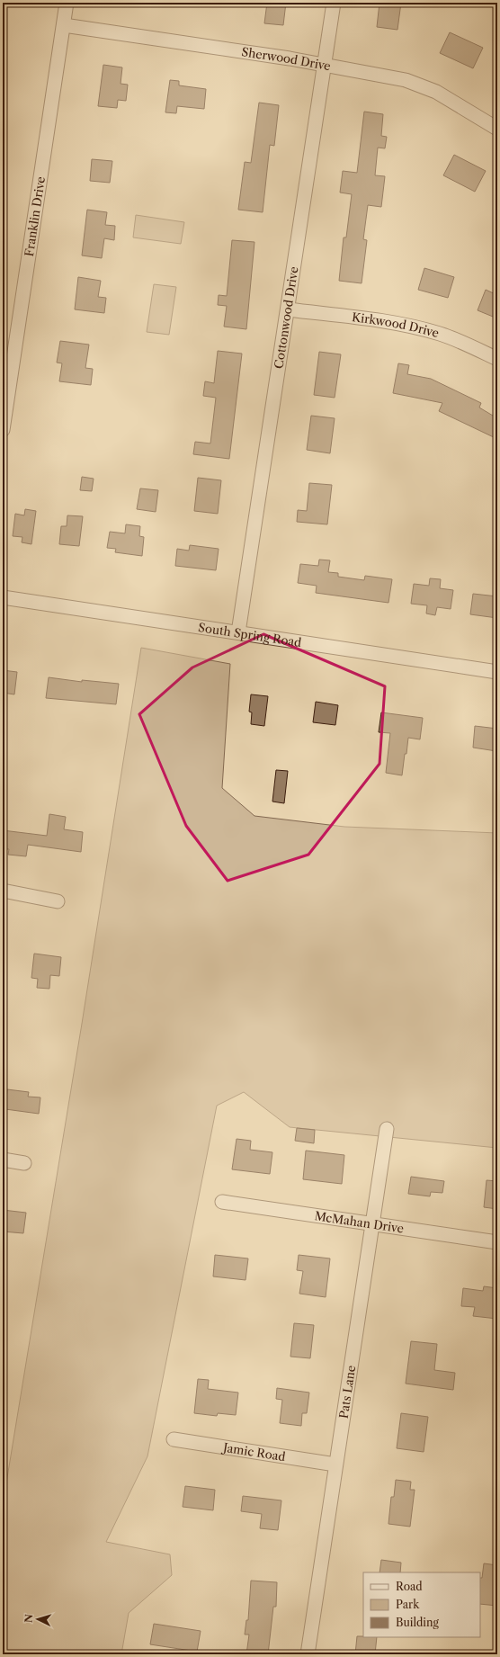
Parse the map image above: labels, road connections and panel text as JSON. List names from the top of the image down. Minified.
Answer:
{"streets":{"street":["Sherwood Drive","Franklin Drive","Cottonwood Drive","Kirkwood Drive","South Spring Road","McMahan Drive","Pats Lane","Jamic Road"]},"crossings":[["Sherwood Drive","Franklin Drive"],["Sherwood Drive","Cottonwood Drive"],["Cottonwood Drive","Kirkwood Drive"],["Cottonwood Drive","South Spring Road"],["McMahan Drive","Pats Lane"],["Pats Lane","Jamic Road"]],"legend":["Road","Park","Building"],"north":"left"}
